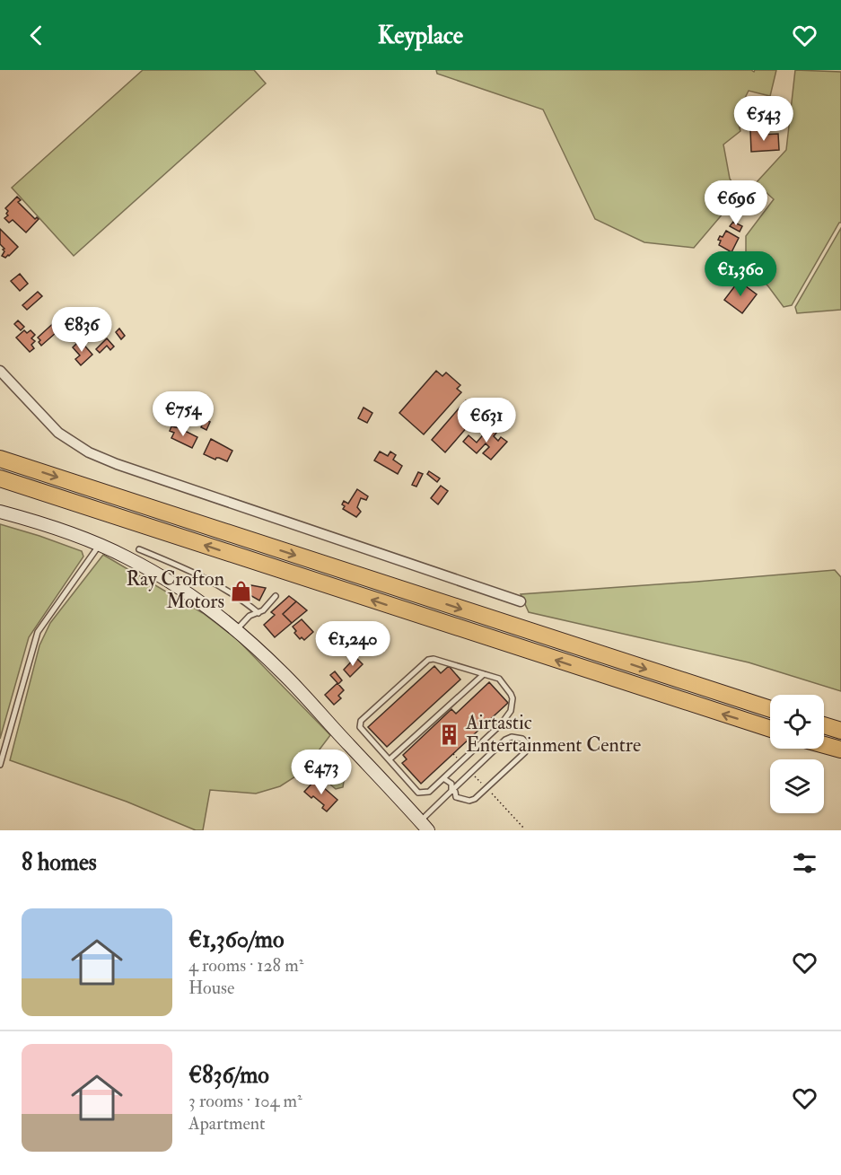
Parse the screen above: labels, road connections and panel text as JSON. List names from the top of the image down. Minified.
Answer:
{"places":{"shop":["Ray Crofton Motors"],"building":["Airtastic Entertainment Centre"]},"page":{"header":"Keyplace","price":["€543","€696","€1,360","€836","€754","€631","€1,240","€473"],"heading":"8 homes","list":[{"name":"€1,360/mo","note":"4 rooms · 128 m² · House"},{"name":"€836/mo","note":"3 rooms · 104 m² · Apartment"}]}}
